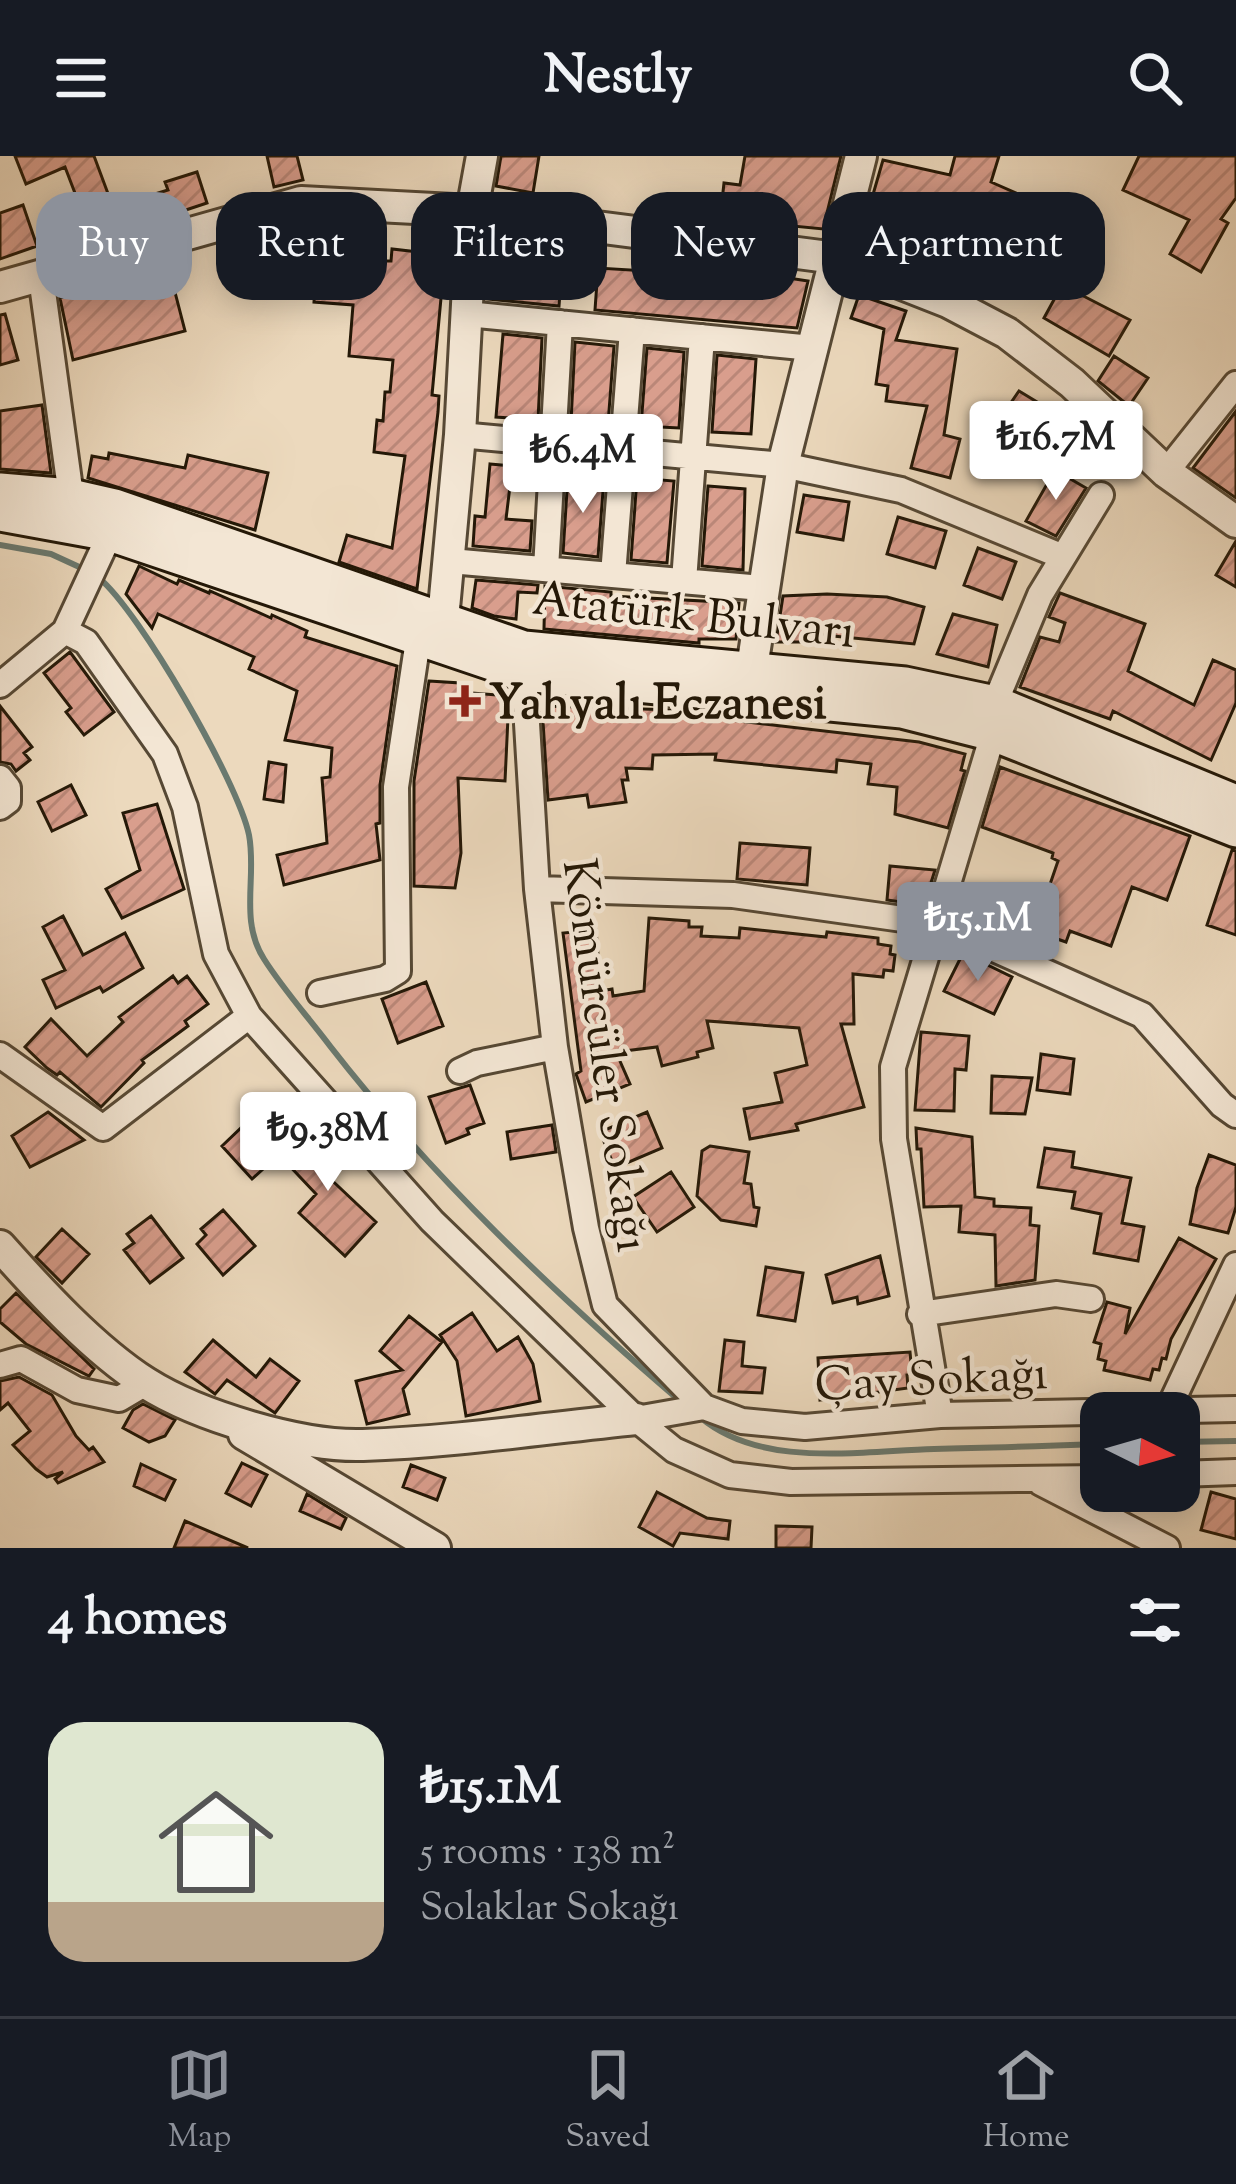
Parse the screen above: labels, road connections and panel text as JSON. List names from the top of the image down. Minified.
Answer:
{"streets":{"main road":["Atatürk Bulvarı"],"street":["Kömürcüler Sokağı","Çay Sokağı"]},"crossings":[["Atatürk Bulvarı","Kömürcüler Sokağı"],["Kömürcüler Sokağı","Çay Sokağı"]],"places":{"health":["Yahyalı Eczanesi"]},"north":"right","page":{"header":"Nestly","chip":["Buy","Rent","Filters","New","Apartment"],"price":["₺16.7M","₺6.4M","₺15.1M","₺9.38M"],"heading":"4 homes","list":[{"name":"₺15.1M","note":"5 rooms · 138 m² · Solaklar Sokağı"}],"tabs":["Map","Saved","Home"]}}
